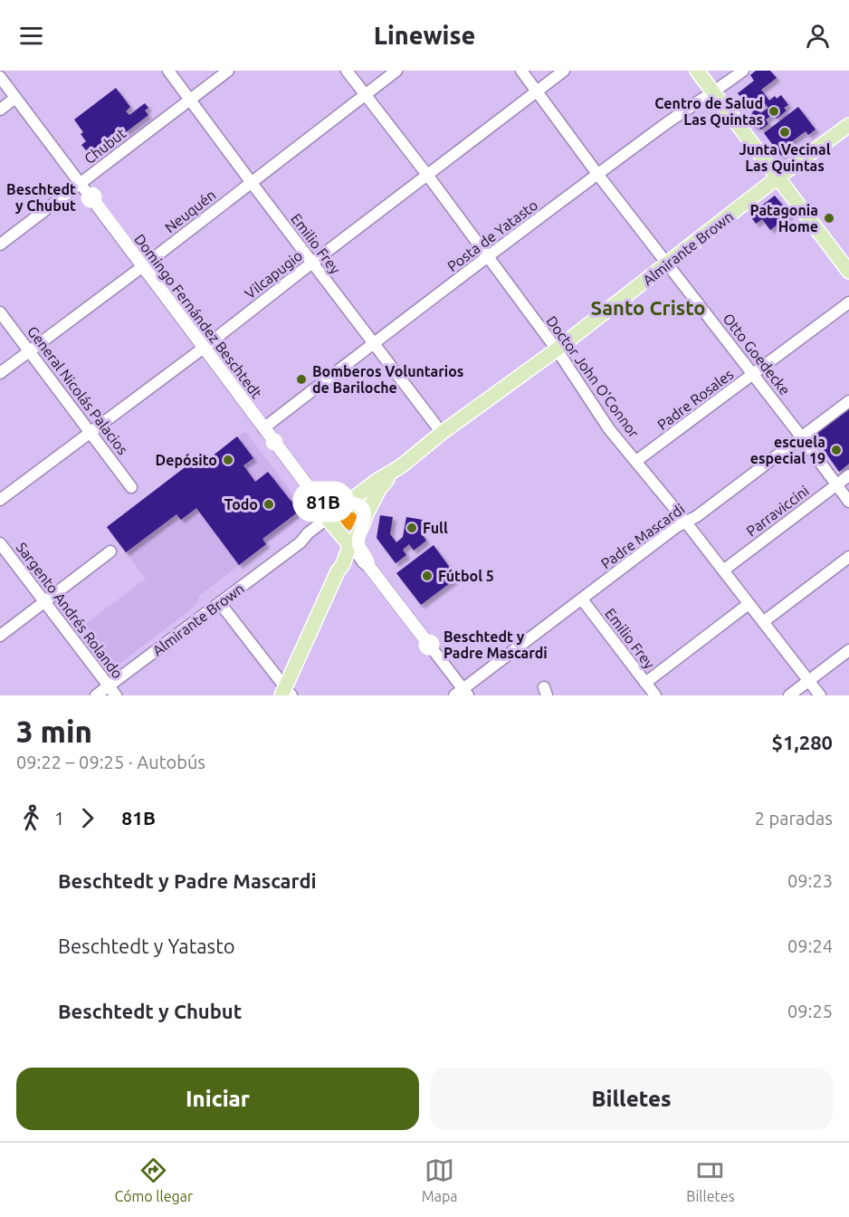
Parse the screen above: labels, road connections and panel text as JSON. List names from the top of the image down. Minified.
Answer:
{"streets":{"main road":["Almirante Brown"],"street":["Chubut","Neuquén","Posta de Yatasto","Emilio Frey","Vilcapugio","Domingo Fernández Beschtedt","Otto Goedecke","Doctor John O'Connor","General Nicolás Palacios","Padre Rosales","Parraviccini","Padre Mascardi","Sargento Andrés Rolando"]},"crossings":[["Chubut","Emilio Frey"],["Chubut","Domingo Fernández Beschtedt"],["Neuquén","Emilio Frey"],["Neuquén","Domingo Fernández Beschtedt"],["Neuquén","Doctor John O'Connor"],["Neuquén","General Nicolás Palacios"],["Posta de Yatasto","Emilio Frey"],["Posta de Yatasto","Domingo Fernández Beschtedt"],["Posta de Yatasto","Otto Goedecke"],["Posta de Yatasto","Doctor John O'Connor"],["Emilio Frey","Almirante Brown"],["Emilio Frey","Vilcapugio"],["Emilio Frey","Padre Mascardi"],["Almirante Brown","Domingo Fernández Beschtedt"],["Almirante Brown","Otto Goedecke"],["Almirante Brown","Doctor John O'Connor"],["Almirante Brown","Sargento Andrés Rolando"],["Vilcapugio","Domingo Fernández Beschtedt"],["Vilcapugio","Otto Goedecke"],["Vilcapugio","Doctor John O'Connor"],["Vilcapugio","General Nicolás Palacios"],["Otto Goedecke","Padre Rosales"],["Otto Goedecke","Parraviccini"],["Otto Goedecke","Padre Mascardi"],["Doctor John O'Connor","Padre Rosales"],["Doctor John O'Connor","Parraviccini"],["Doctor John O'Connor","Padre Mascardi"]],"districts":["Santo Cristo"],"places":["Centro de Salud Las Quintas","Junta Vecinal Las Quintas","Beschtedt y Chubut","Patagonia Home","Bomberos Voluntarios de Bariloche","escuela especial 19","Depósito","Todo","Full","Fútbol 5","Beschtedt y Padre Mascardi"],"lines":["bus line 81B"],"page":{"header":"Linewise","on_map":"81B","heading":["3 min","09:22 – 09:25 · Autobús","$1,280"],"legs":["1","81B","2 paradas"],"list":[{"name":"Beschtedt y Padre Mascardi","value":"09:23"},{"name":"Beschtedt y Yatasto","value":"09:24"},{"name":"Beschtedt y Chubut","value":"09:25"}],"buttons":["Iniciar","Billetes"],"tabs":["Cómo llegar","Mapa","Billetes"]}}
